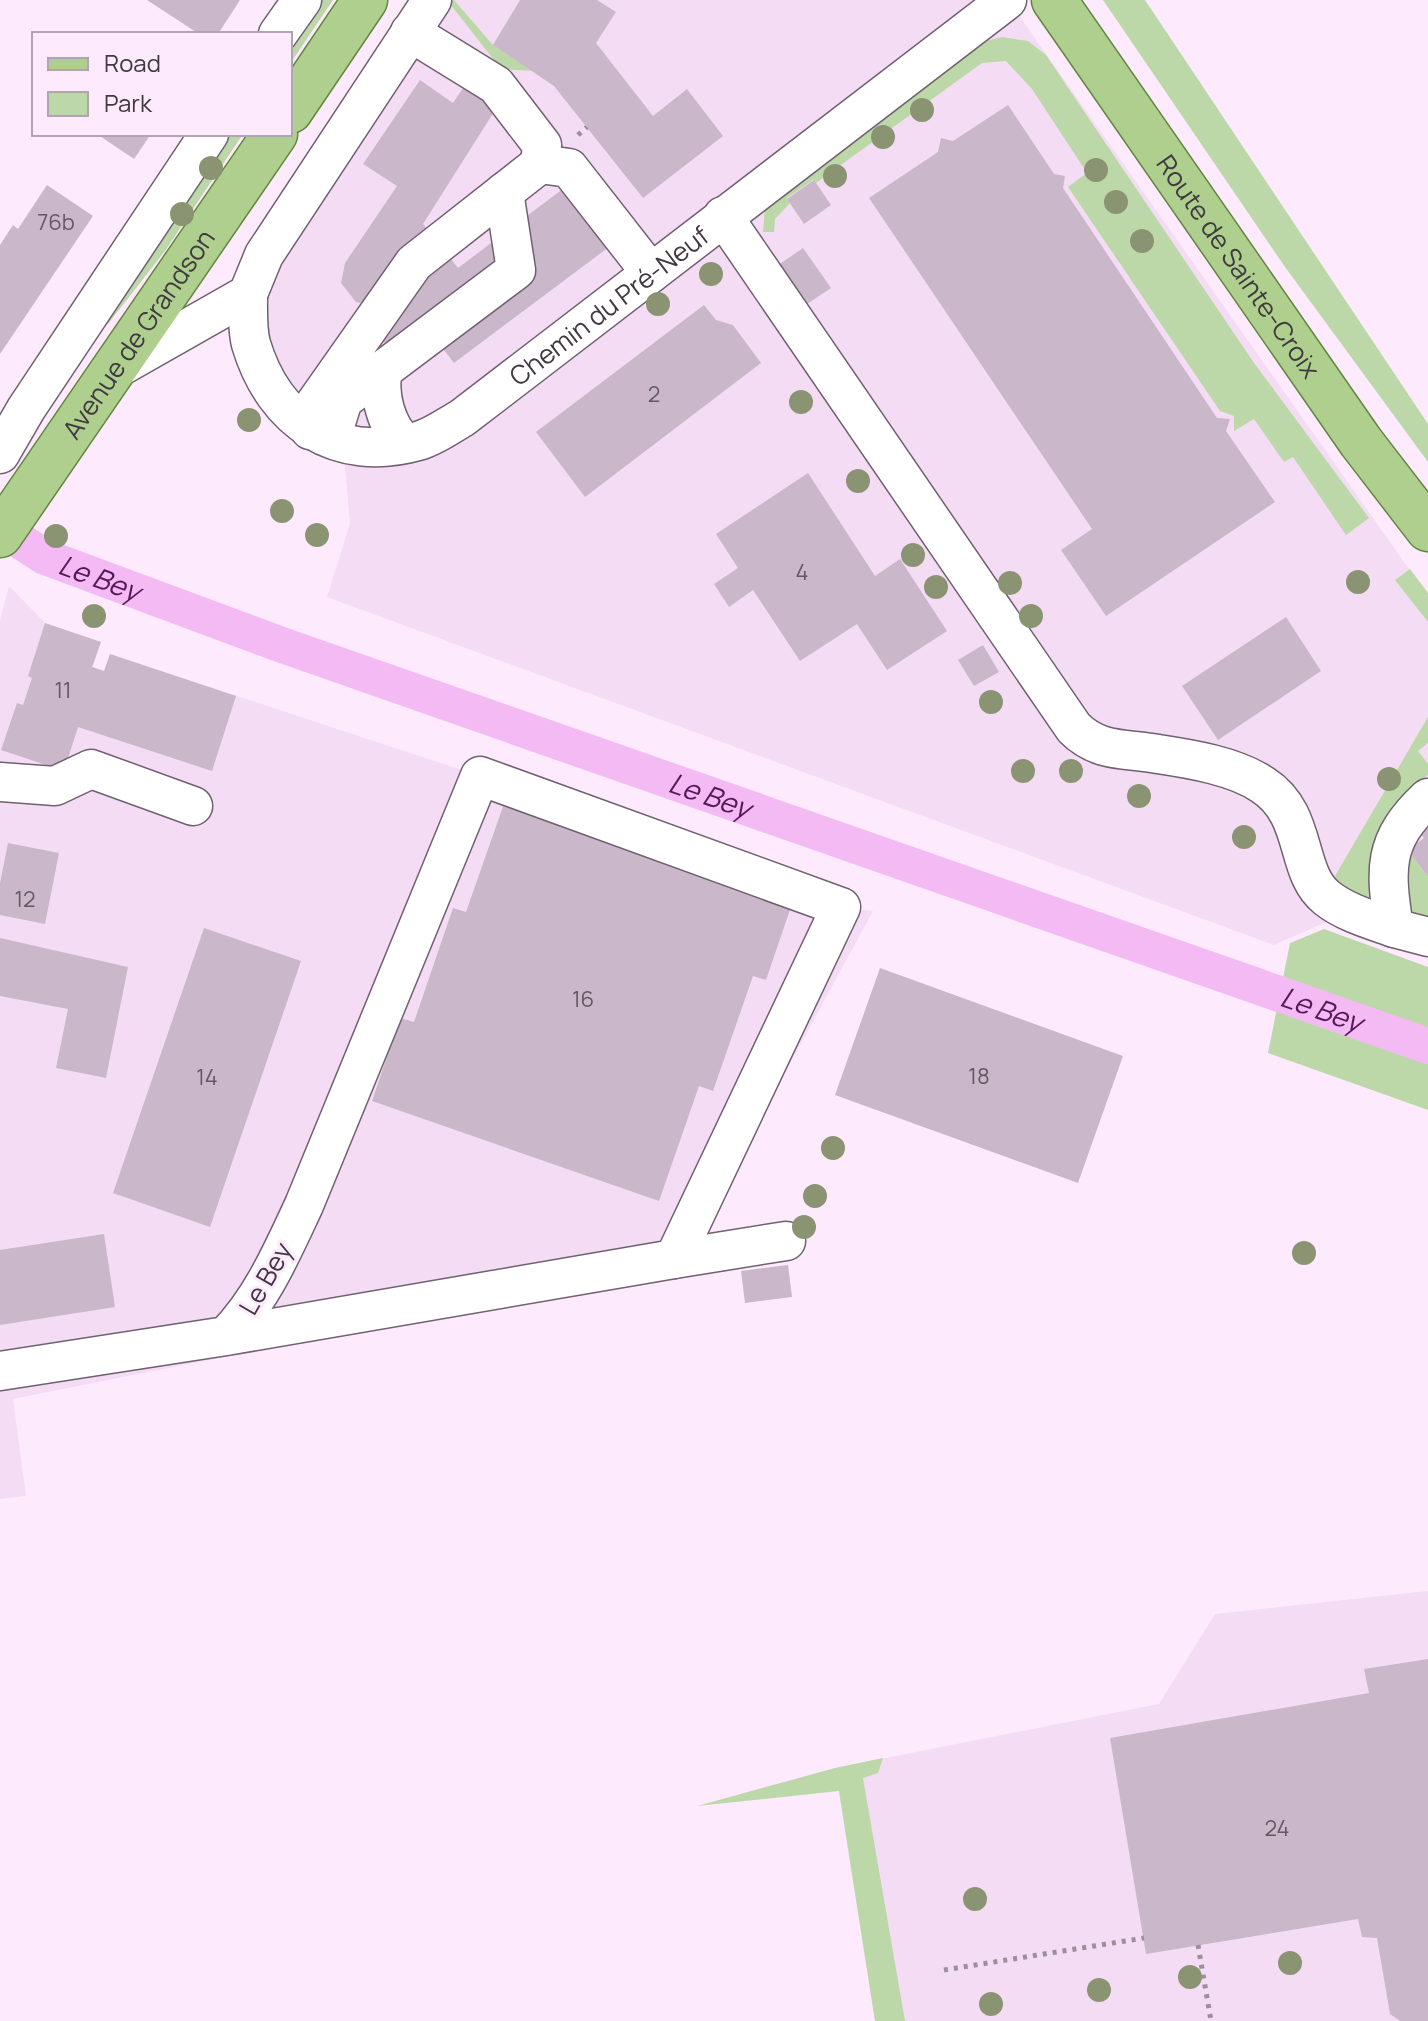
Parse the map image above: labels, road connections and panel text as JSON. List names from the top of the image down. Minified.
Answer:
{"streets":{"main road":["Route de Sainte-Croix","Avenue de Grandson"],"street":["Chemin du Pré-Neuf","Le Bey"]},"water":["Le Bey"],"house_numbers":["76b","2","4","11","12","16","18","14","24"],"legend":["Road","Park"]}
